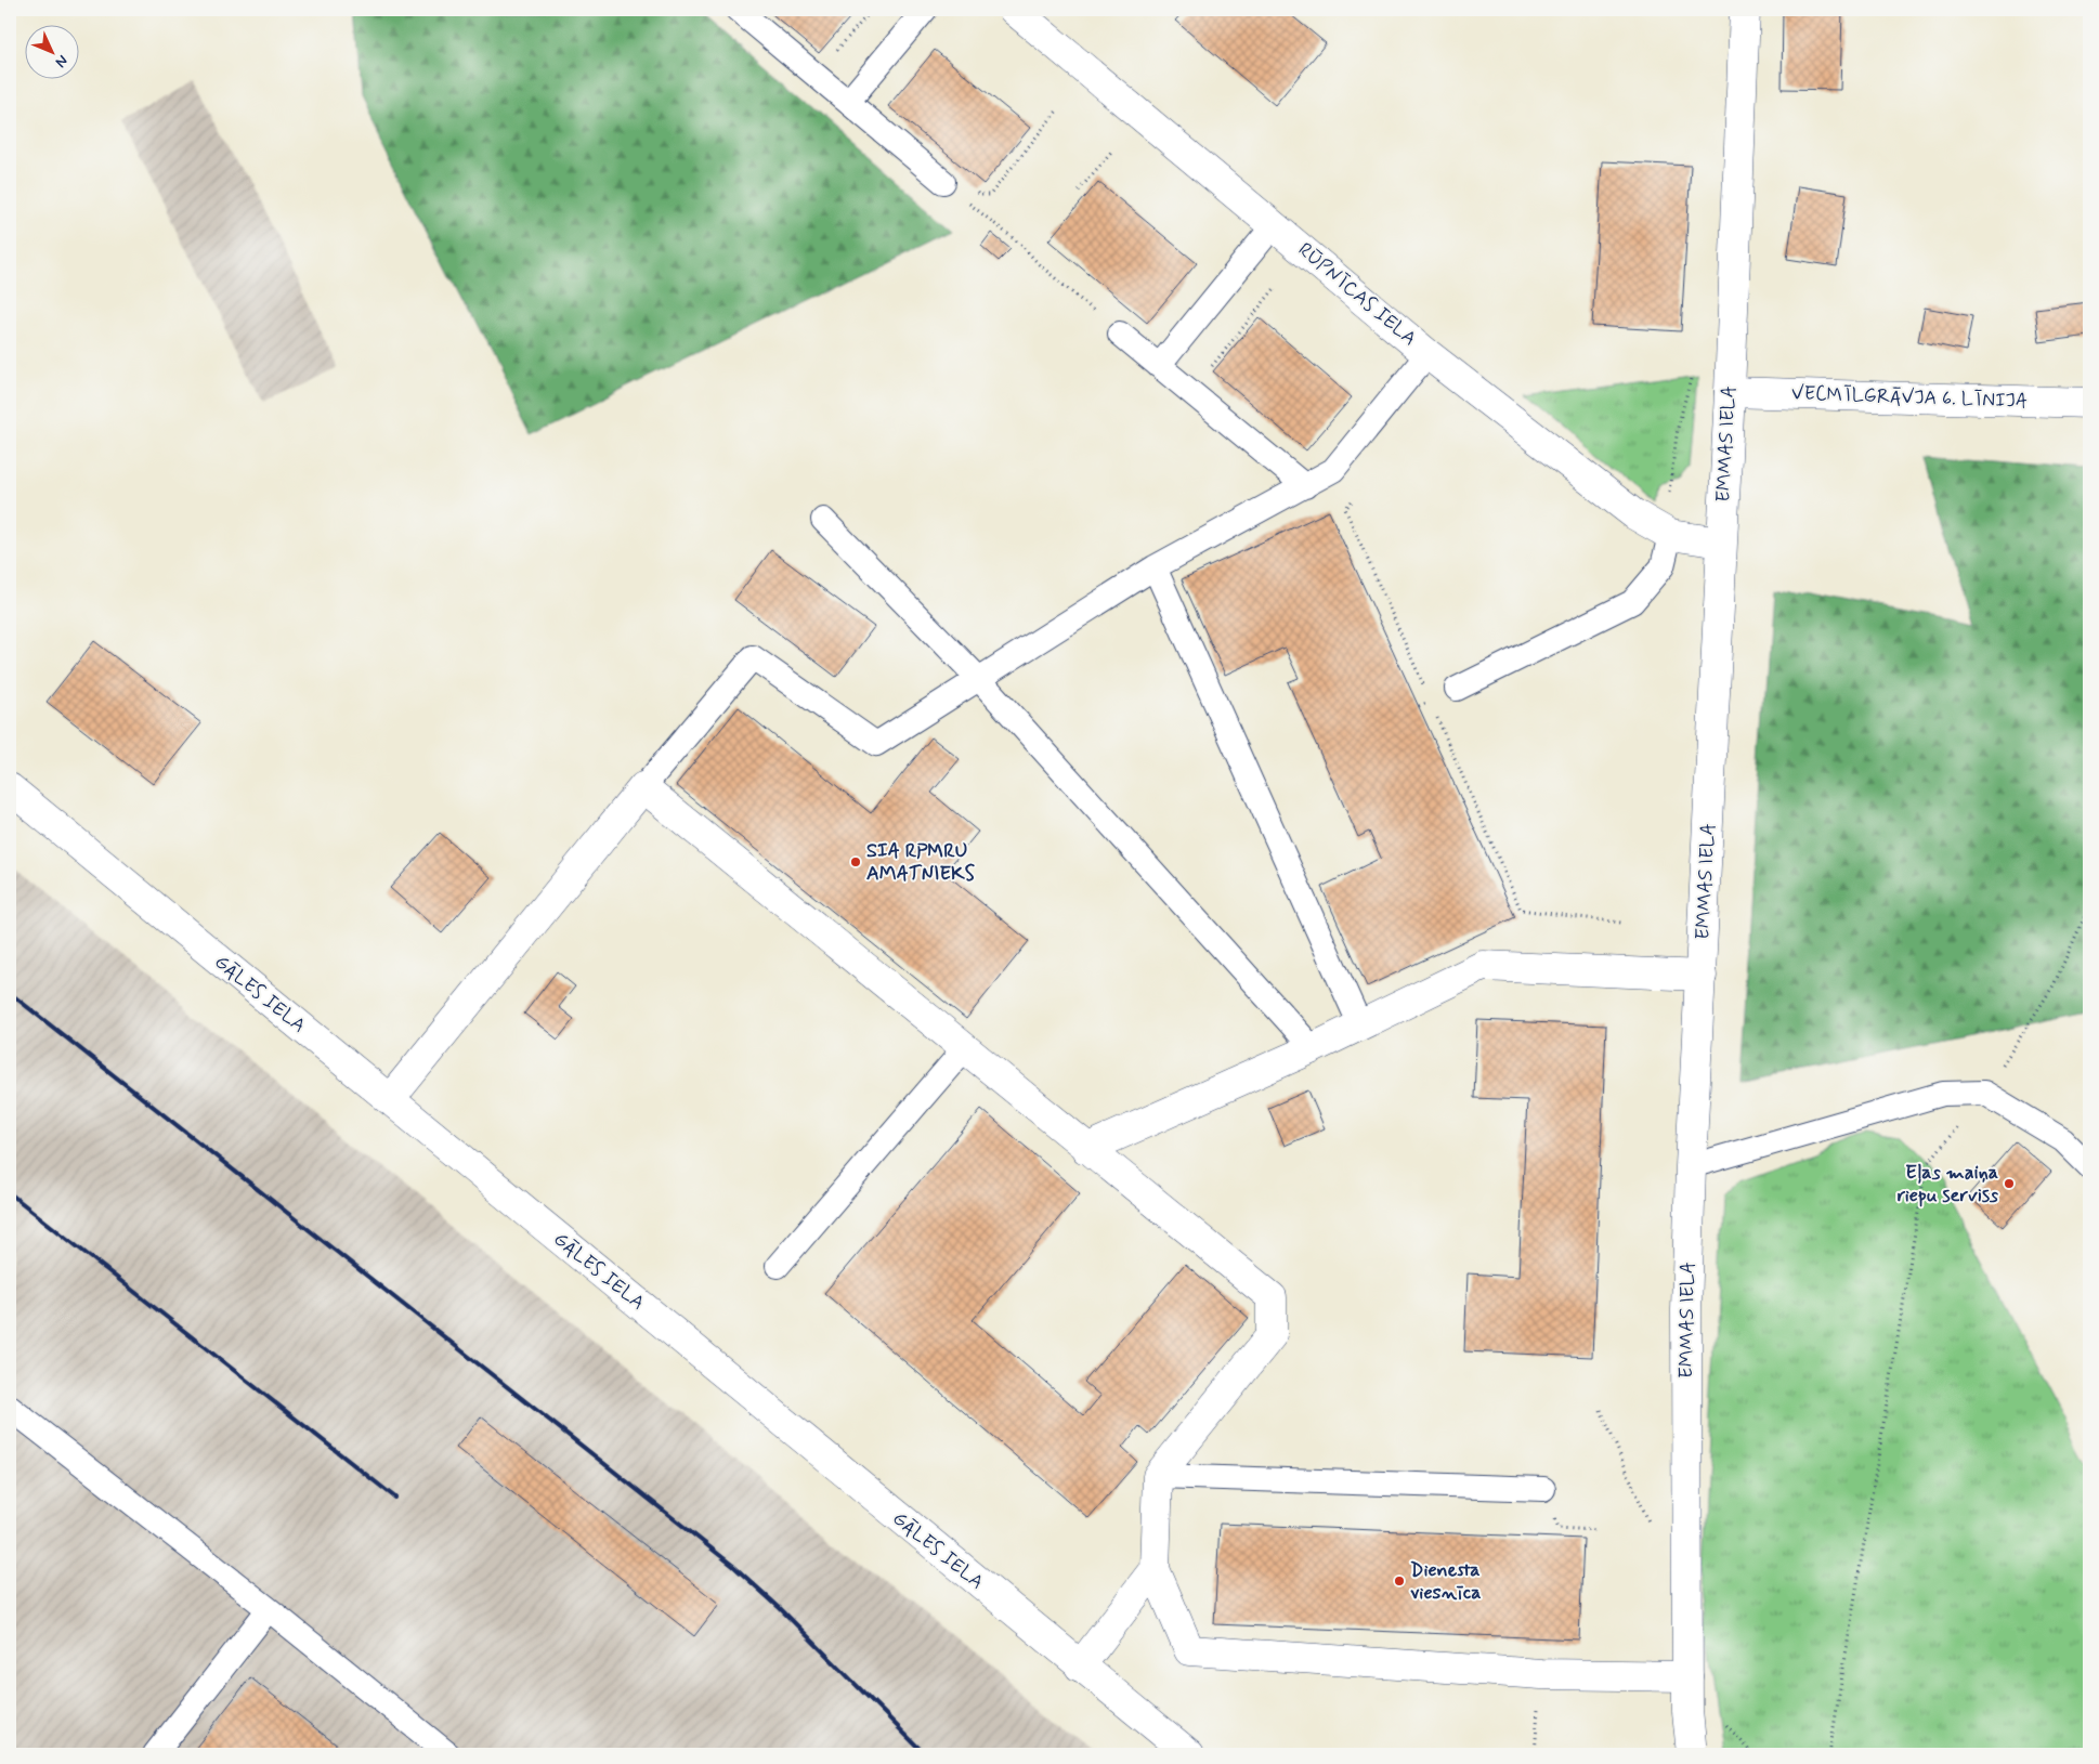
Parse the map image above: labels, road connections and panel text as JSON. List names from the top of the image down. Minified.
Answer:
{"streets":{"street":["RŪPNĪCAS IELA","VECMĪLGRĀVJA 6. LĪNIJA","EMMAS IELA","GĀLES IELA"]},"crossings":[["RŪPNĪCAS IELA","EMMAS IELA"],["VECMĪLGRĀVJA 6. LĪNIJA","EMMAS IELA"]],"places":["SIA RPMRU AMATNIEKS","Eļas maiņa riepu serviss","Dienesta viesnīca"],"north":"bottom right"}
